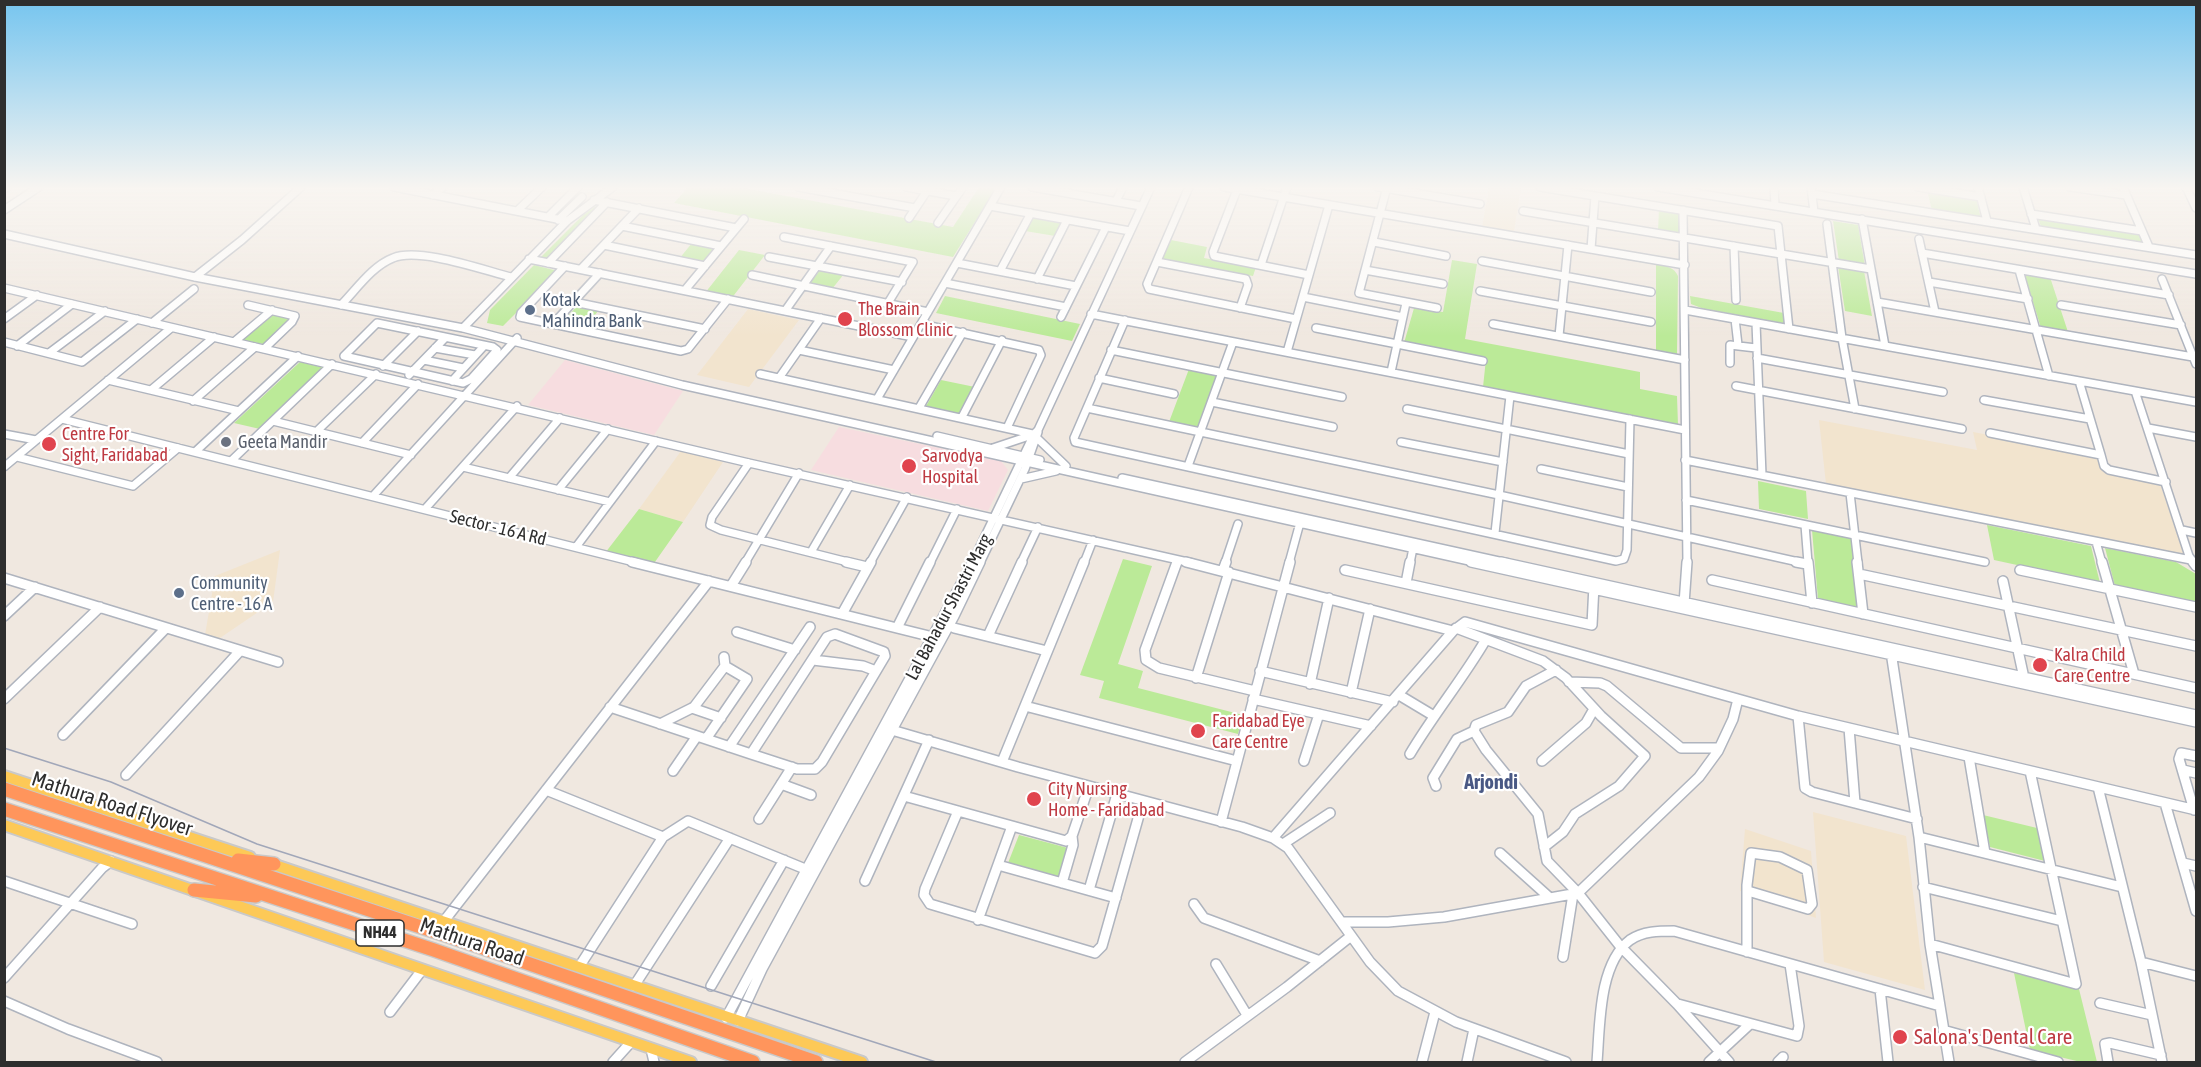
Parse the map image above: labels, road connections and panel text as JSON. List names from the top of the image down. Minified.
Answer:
{"streets":{"highway":["Mathura Road Flyover","NH44","Mathura Road"],"street":["Sector - 16 A Rd","Lal Bahadur Shastri Marg"]},"crossings":[["Sector - 16 A Rd","Lal Bahadur Shastri Marg"],["Mathura Road Flyover","Mathura Road"]],"districts":["Arjondi"],"places":["Kotak Mahindra Bank","The Brain Blossom Clinic","Geeta Mandir","Centre For Sight, Faridabad","Sarvodya Hospital","Community Centre - 16 A","Kalra Child Care Centre","Faridabad Eye Care Centre","City Nursing Home - Faridabad","Salona's Dental Care"]}
